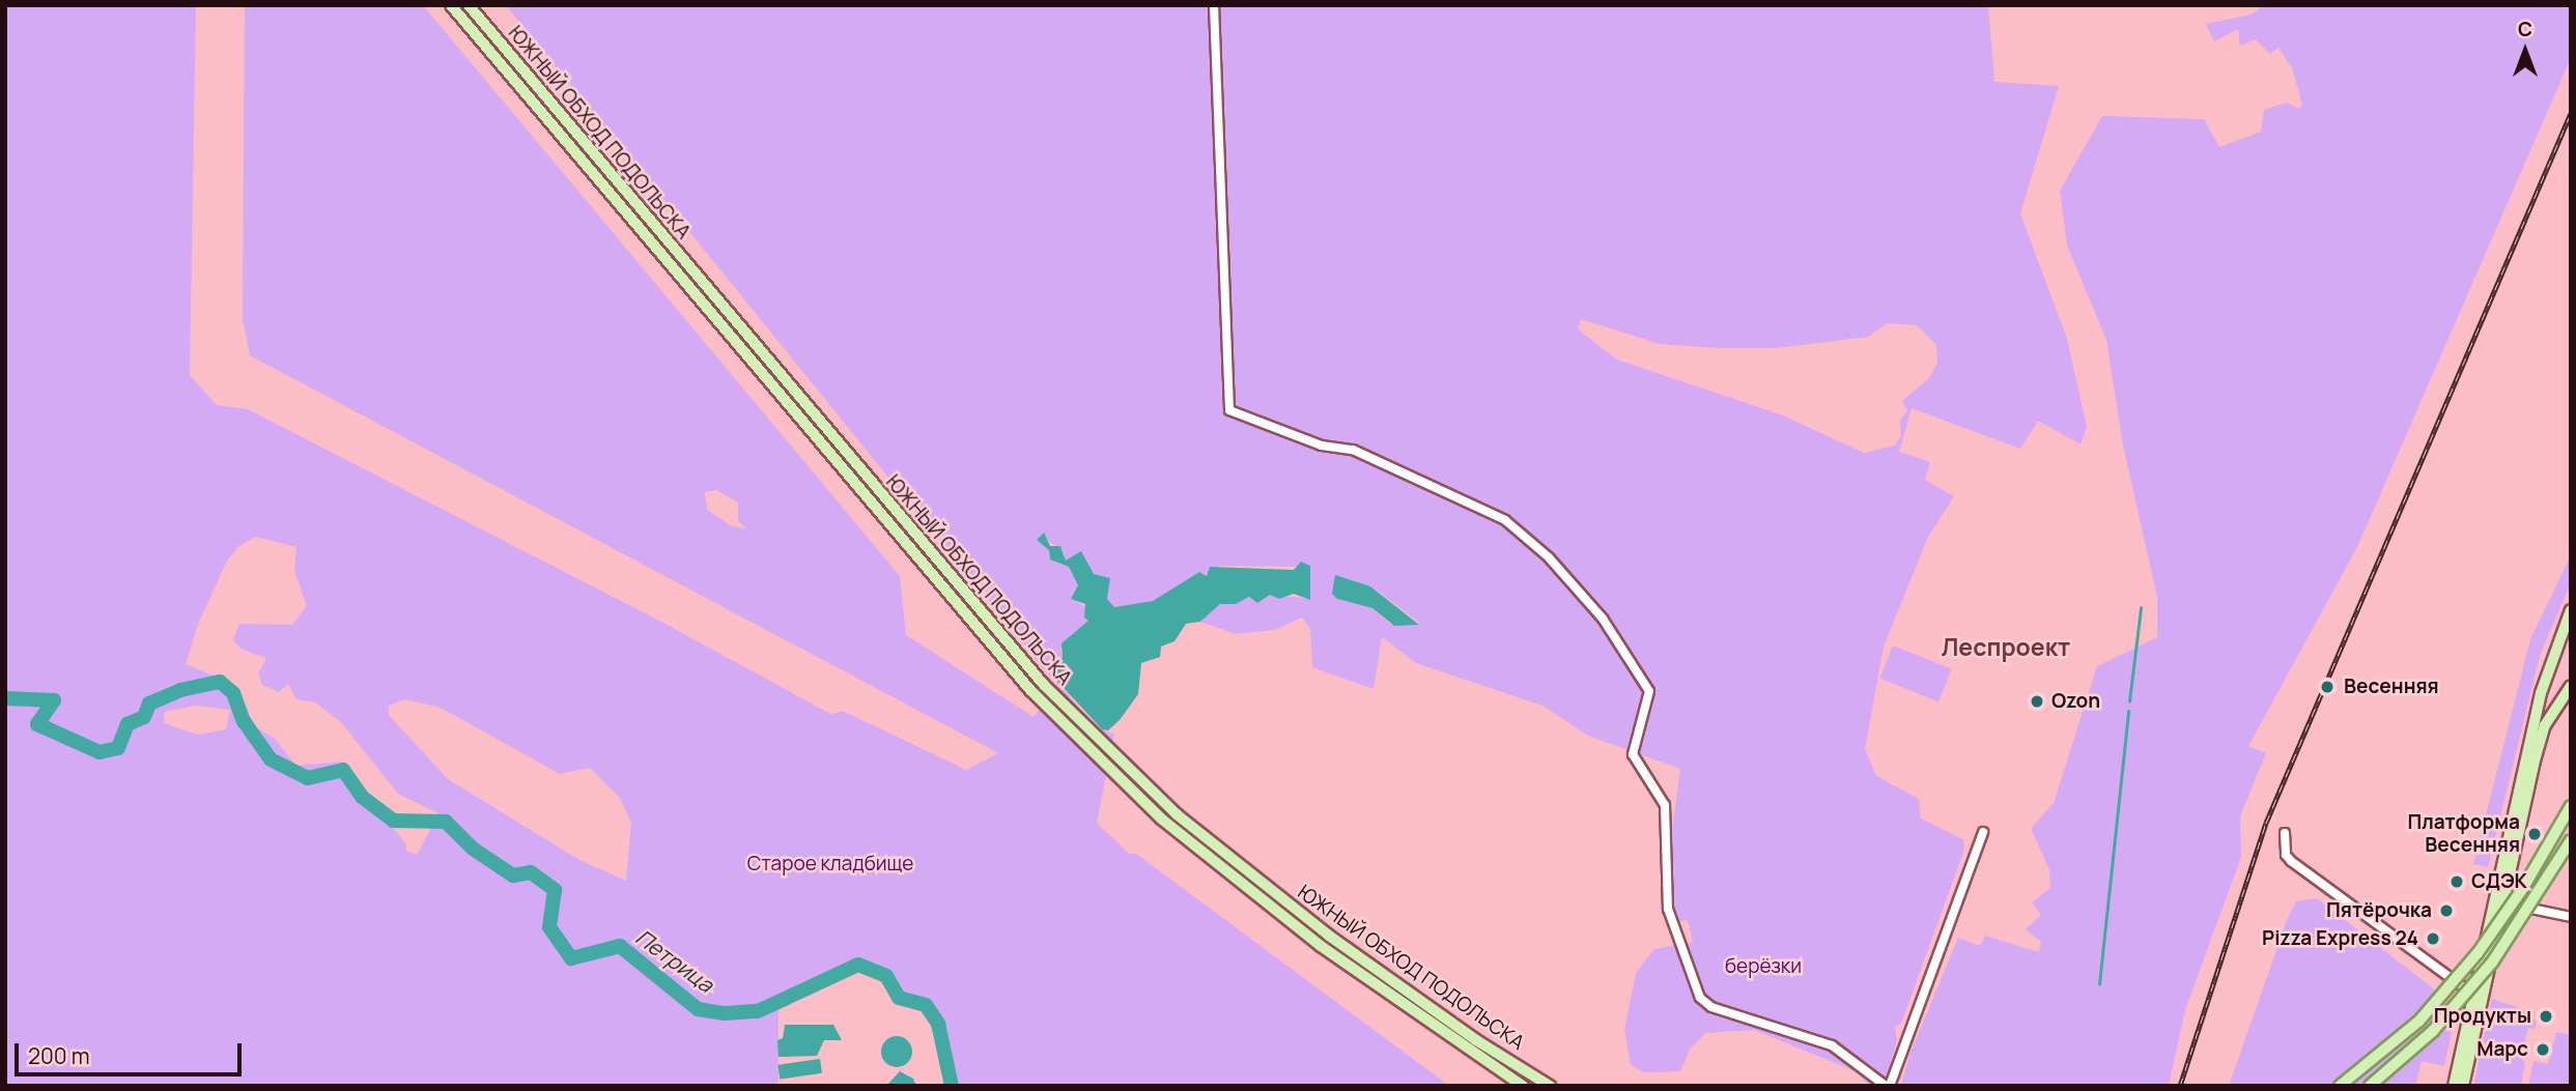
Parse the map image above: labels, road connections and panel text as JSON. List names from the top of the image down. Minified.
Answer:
{"streets":{"main road":["ЮЖНЫЙ ОБХОД ПОДОЛЬСКА"]},"districts":["Леспроект"],"water":["Петрица"],"parks":["Старое кладбище","берёзки"],"places":["Весенняя","Ozon","Платформа Весенняя","СДЭК","Пятёрочка","Pizza Express 24","Продукты","Марс"],"scale_bar":"200 m","north":"top"}
